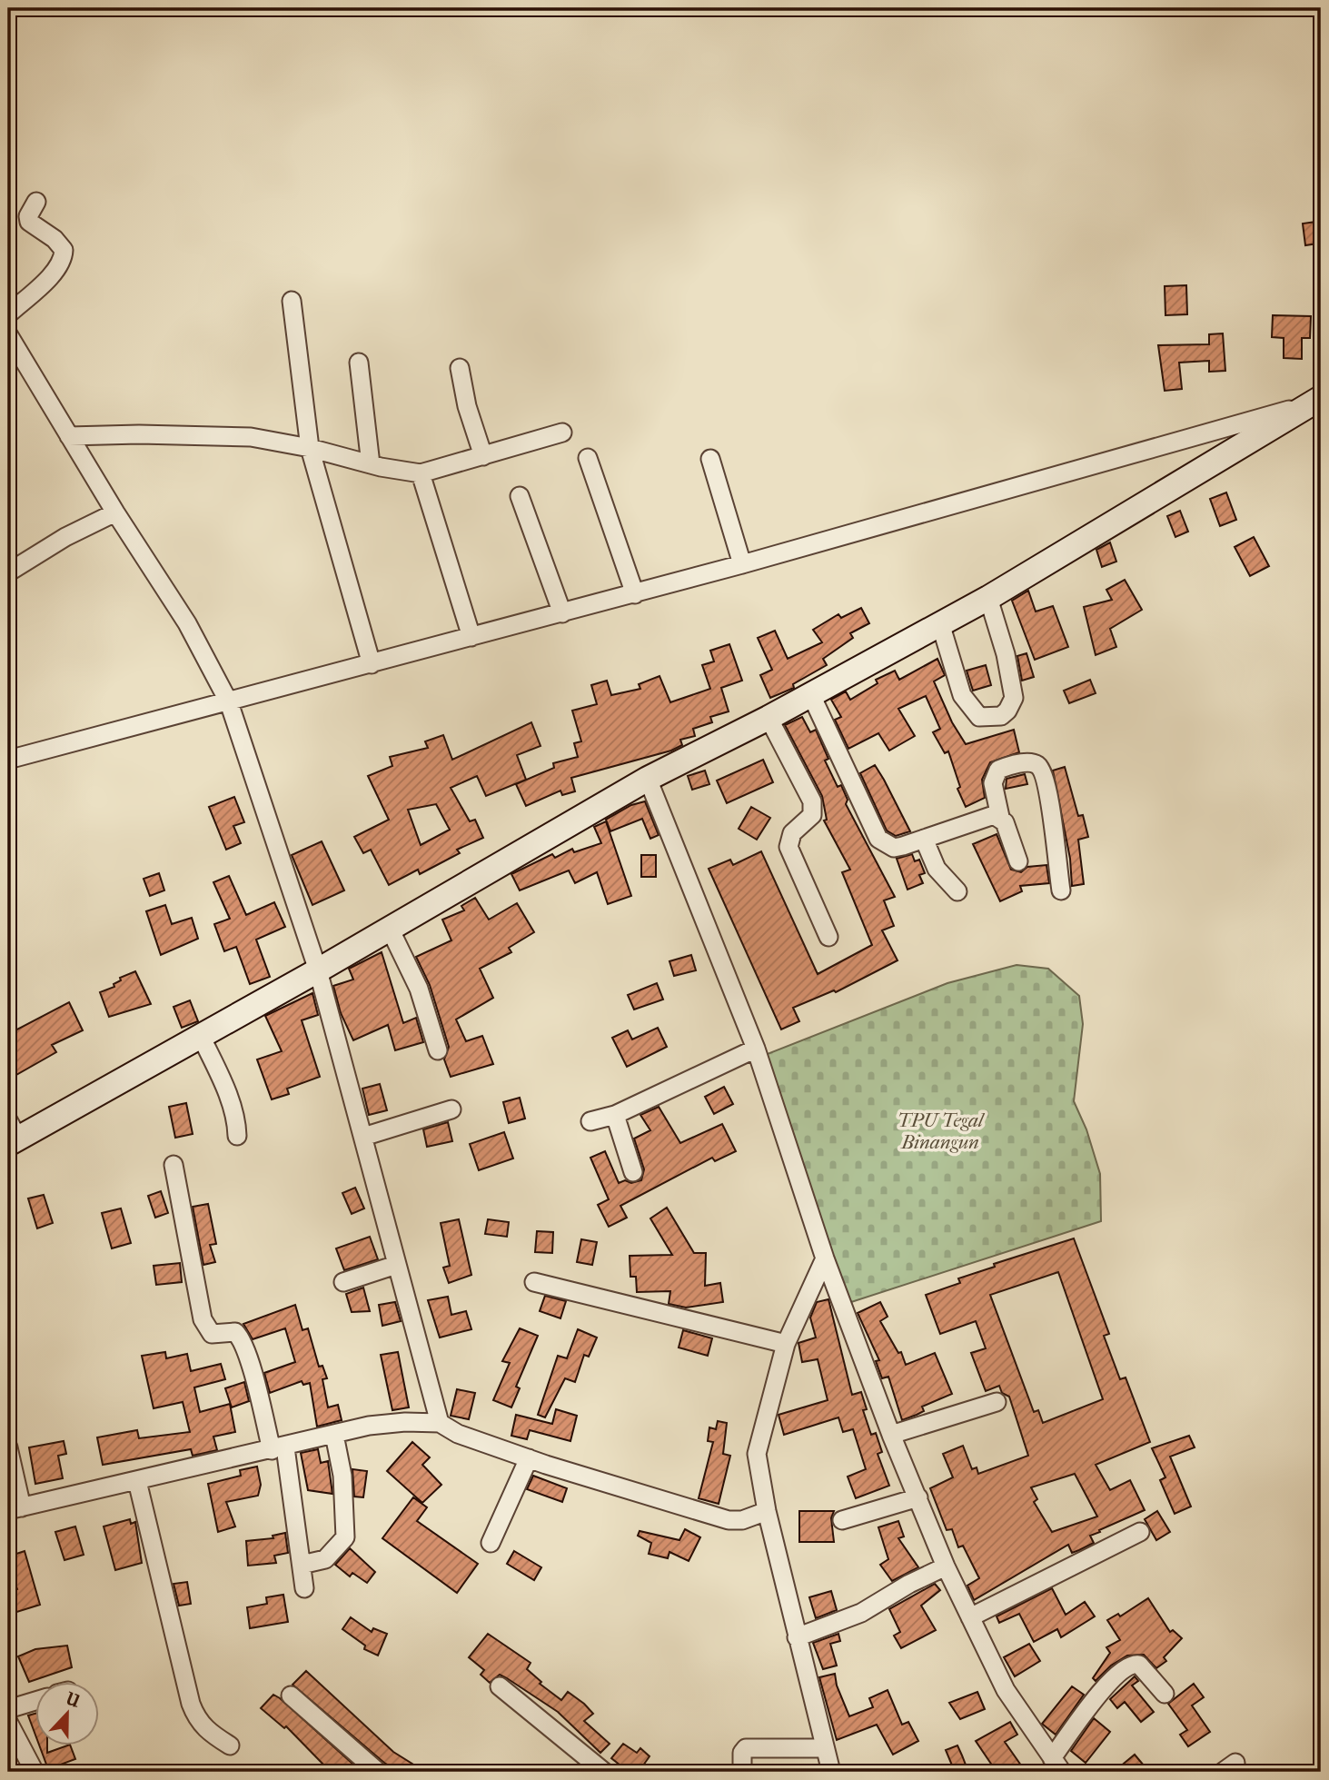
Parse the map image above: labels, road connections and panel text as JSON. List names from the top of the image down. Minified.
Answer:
{"parks":["TPU Tegal Binangun"],"north":"top"}
